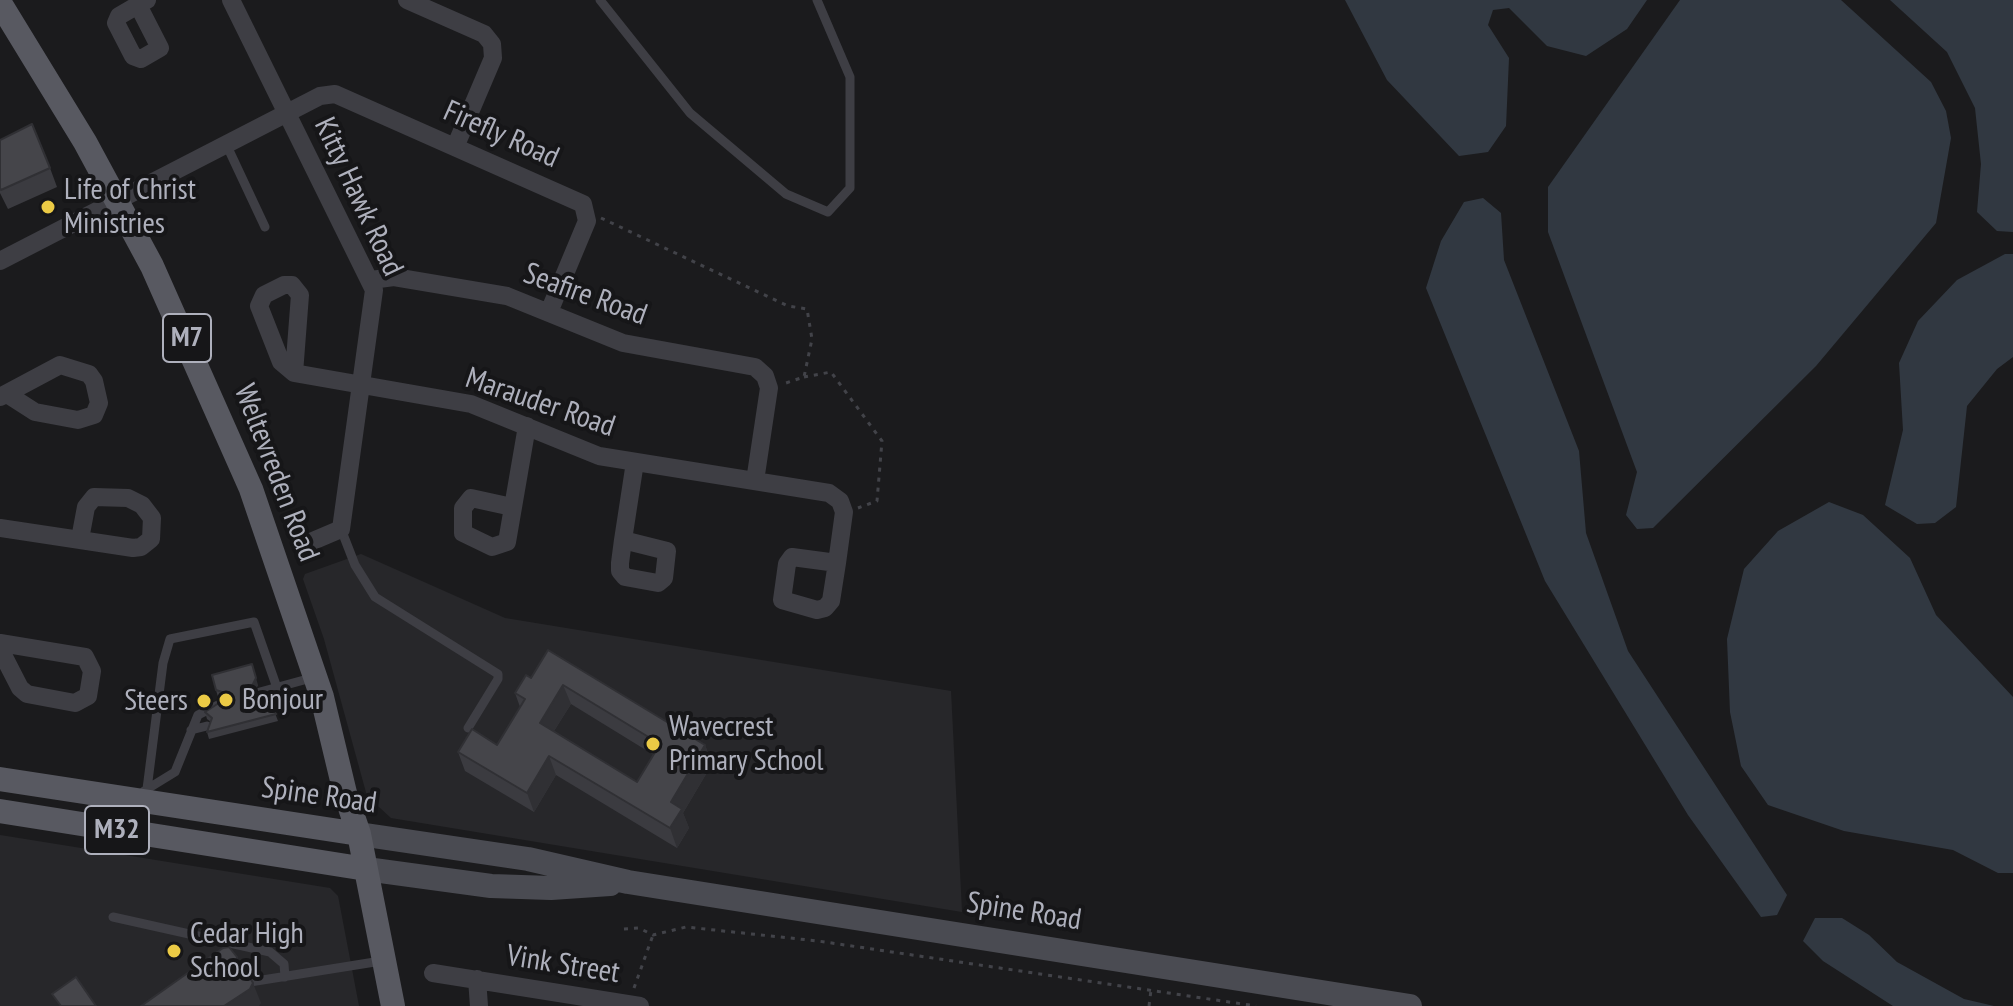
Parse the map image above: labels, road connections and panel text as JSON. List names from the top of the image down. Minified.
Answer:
{"streets":{"main road":["M7","Weltevreden Road","Spine Road","M32"],"street":["Firefly Road","Kitty Hawk Road","Seafire Road","Marauder Road","Vink Street"]},"crossings":[["Firefly Road","Kitty Hawk Road"],["Firefly Road","Weltevreden Road"],["Kitty Hawk Road","Seafire Road"],["Kitty Hawk Road","Marauder Road"],["Weltevreden Road","Spine Road"]],"places":["Life of Christ Ministries","Bonjour","Steers","Wavecrest Primary School","Cedar High School"]}
